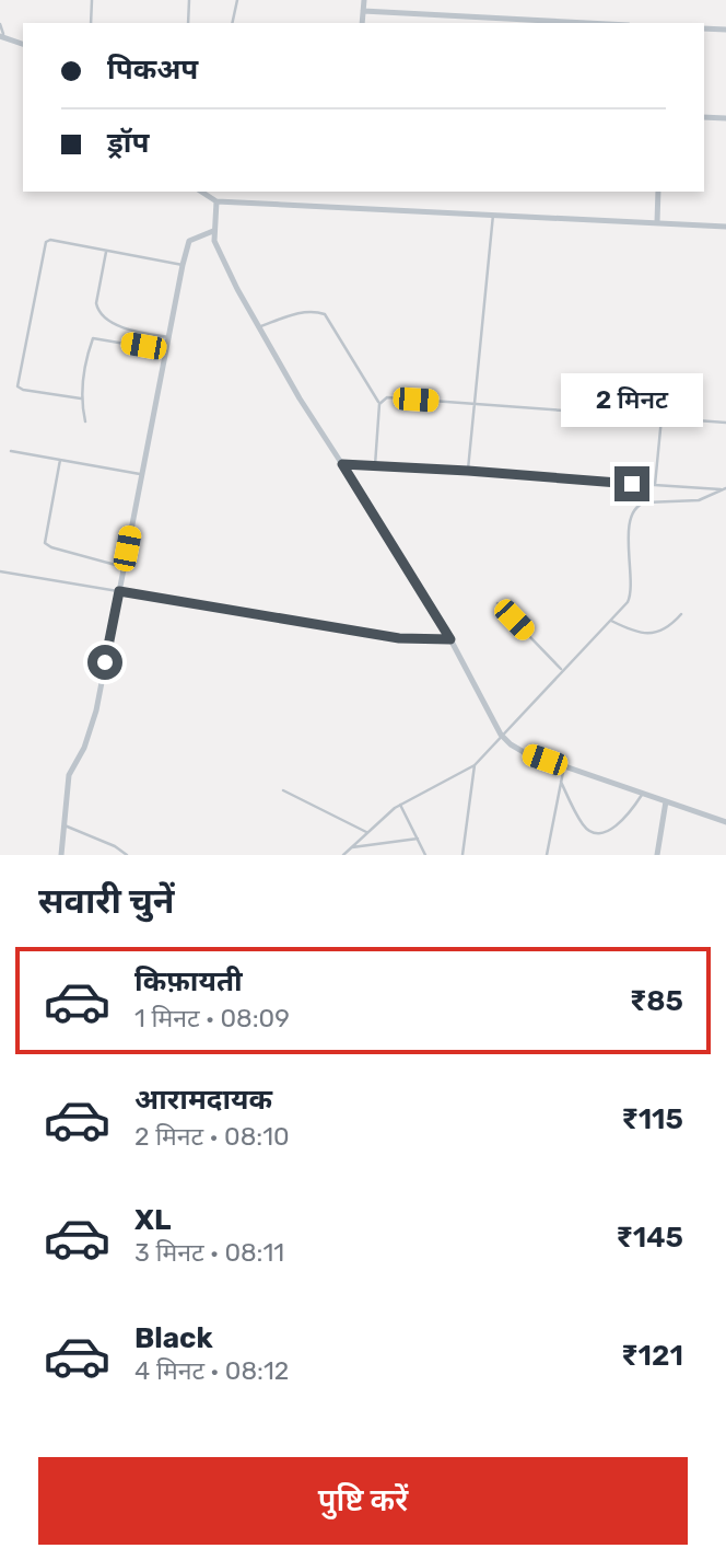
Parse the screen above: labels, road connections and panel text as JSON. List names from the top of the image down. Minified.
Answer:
{"page":{"banner":["पिकअप","ड्रॉप"],"bubble":"2 मिनट","heading":"सवारी चुनें","list":[{"name":"किफ़ायती","note":"1 मिनट · 08:09","value":"₹85"},{"name":"आरामदायक","note":"2 मिनट · 08:10","value":"₹115"},{"name":"XL","note":"3 मिनट · 08:11","value":"₹145"},{"name":"Black","note":"4 मिनट · 08:12","value":"₹121"}],"buttons":"पुष्टि करें"}}
